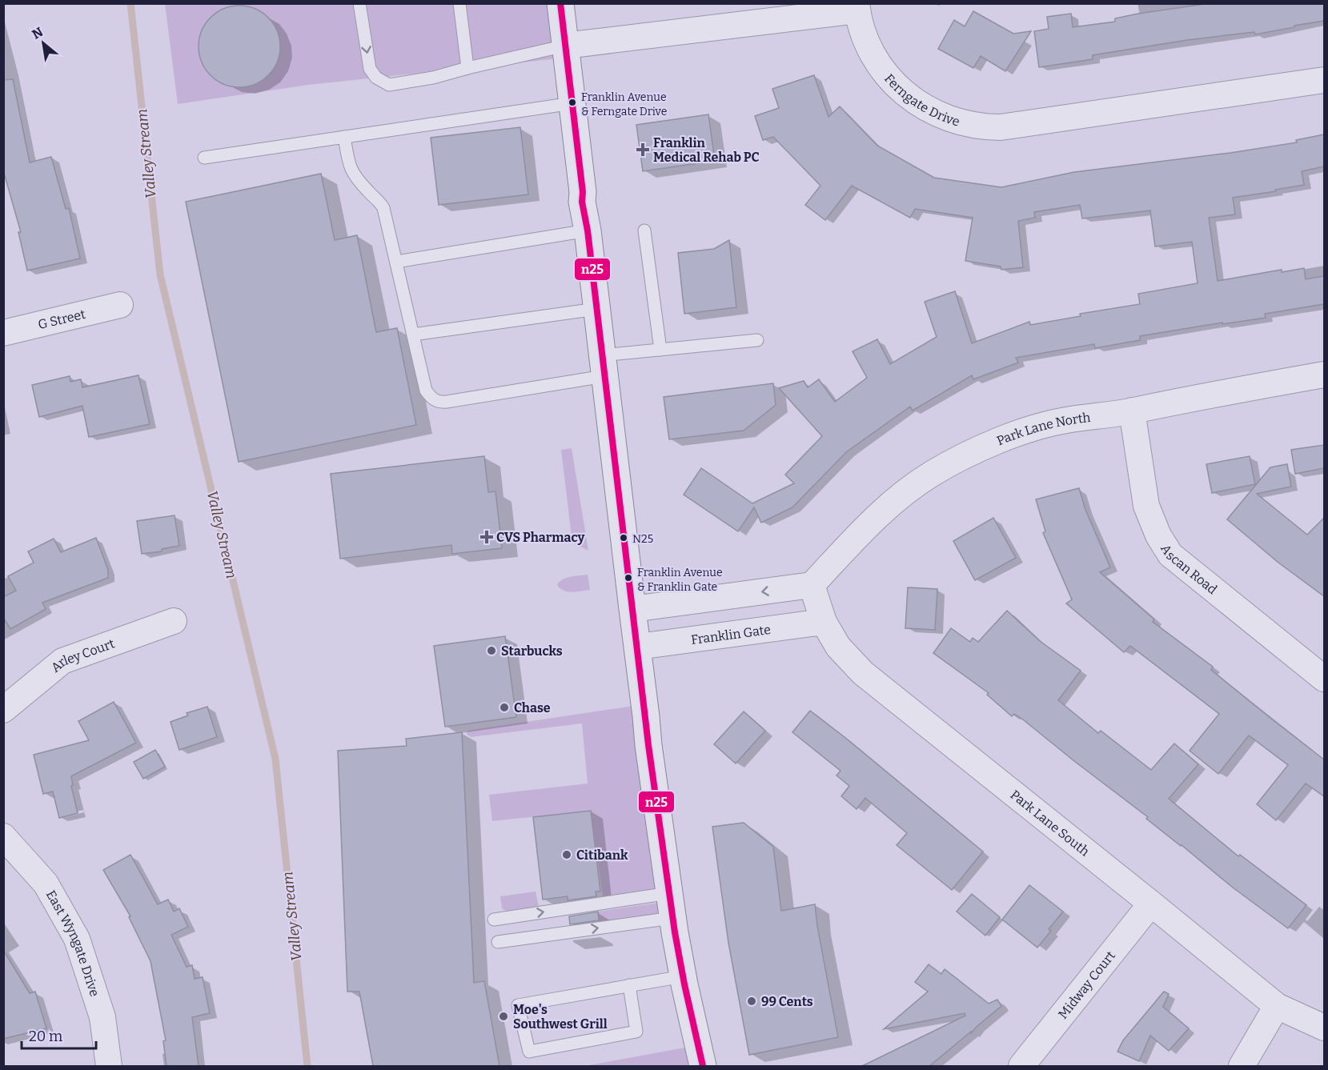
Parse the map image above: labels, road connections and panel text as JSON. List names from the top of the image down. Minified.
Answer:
{"streets":{"street":["Ferngate Drive","G Street","Park Lane North","Ascan Road","Franklin Gate","Arley Court","Park Lane South","East Wyngate Drive","Midway Court"]},"crossings":[["Park Lane North","Ascan Road"],["Park Lane North","Park Lane South"],["Franklin Gate","Park Lane South"],["Park Lane South","Midway Court"]],"water":["Valley Stream"],"places":{"other":["Franklin Avenue & Ferngate Drive","N25","Franklin Avenue & Franklin Gate","Starbucks","Chase","Citibank","99 Cents","Moe's Southwest Grill"],"health":["Franklin Medical Rehab PC","CVS Pharmacy"]},"lines":["transit line n25"],"scale_bar":"20 m","north":"top left"}
